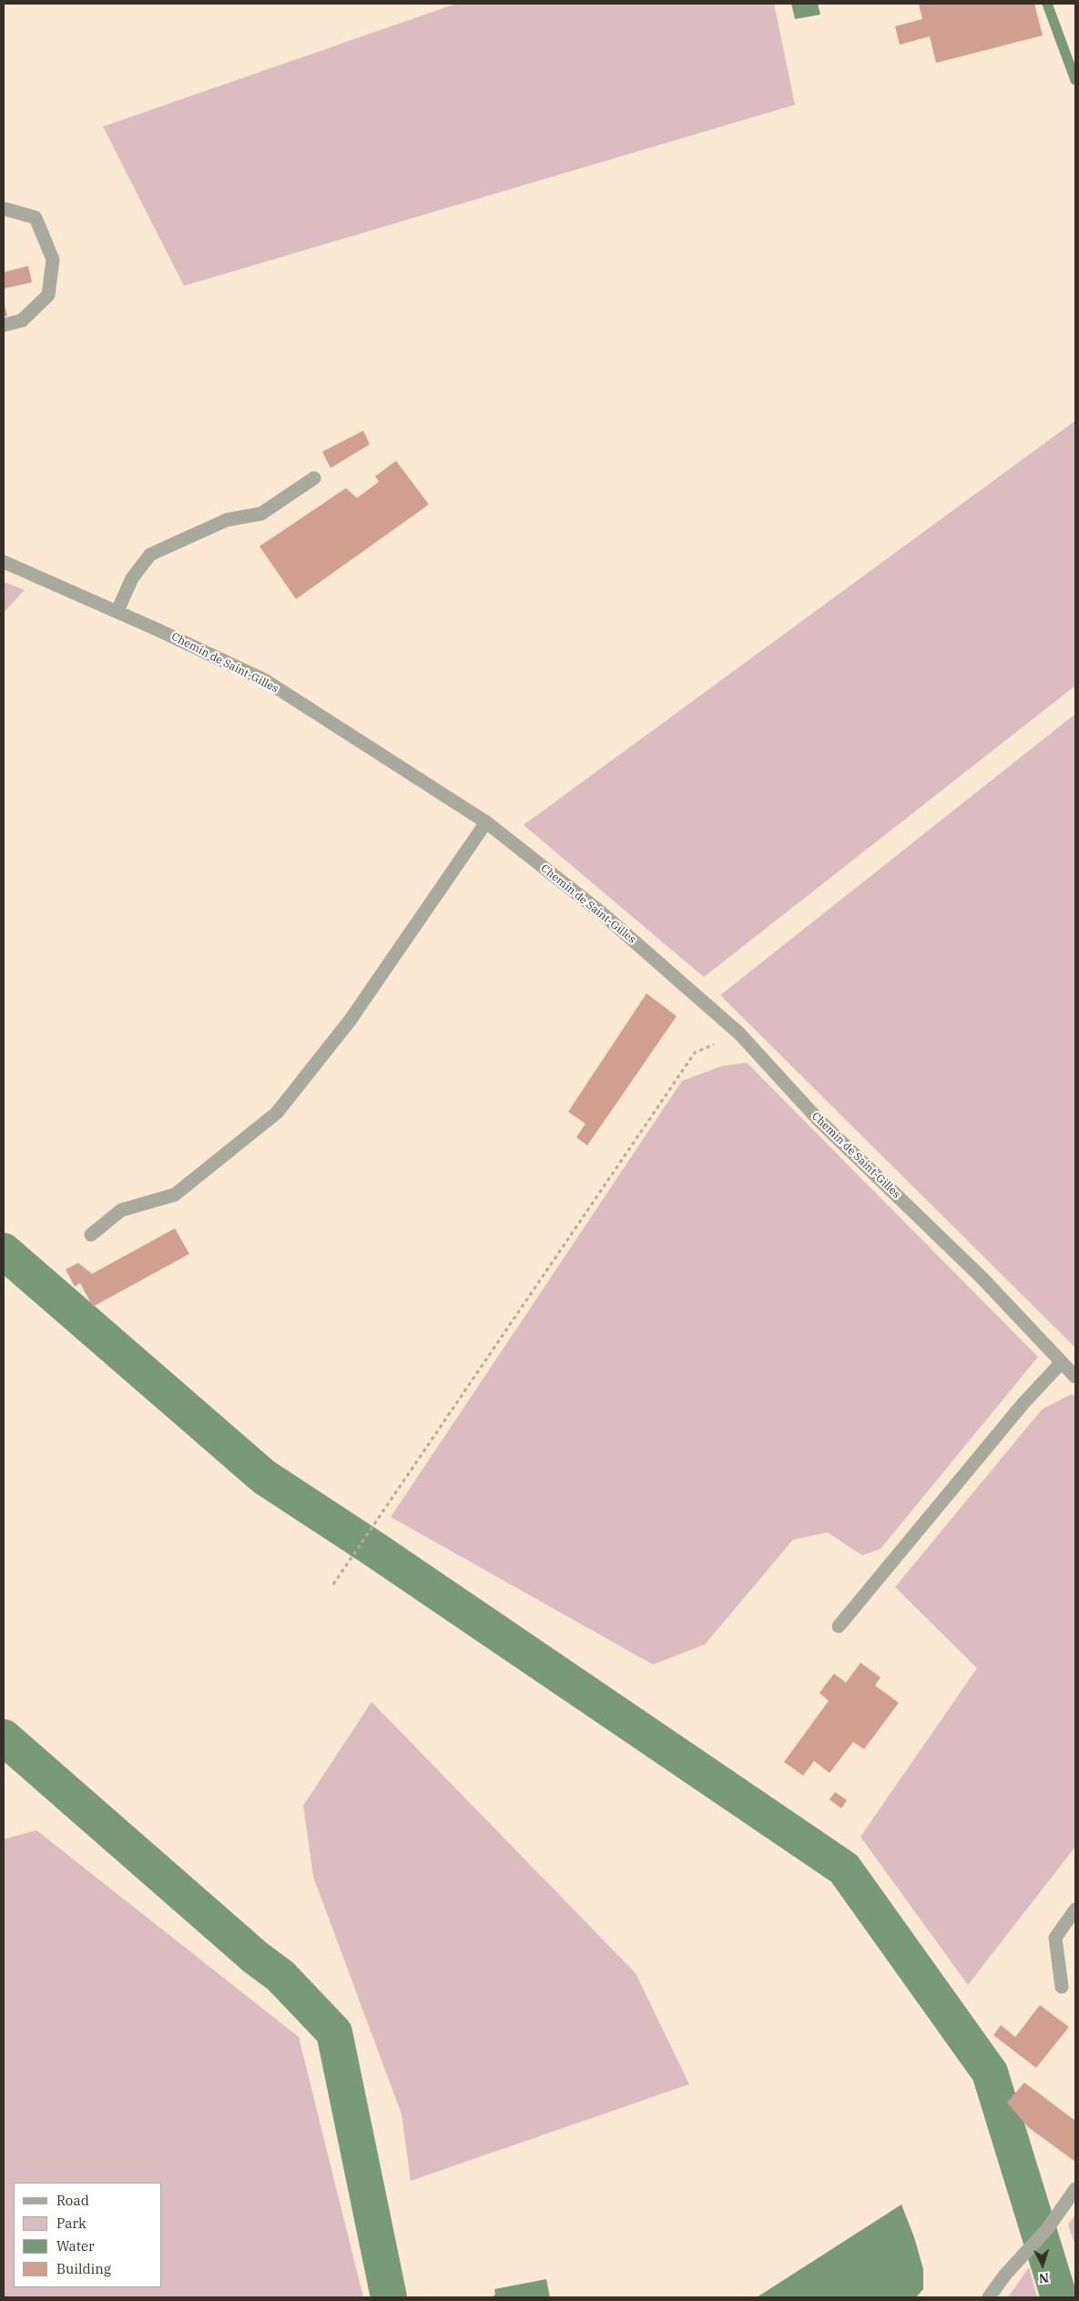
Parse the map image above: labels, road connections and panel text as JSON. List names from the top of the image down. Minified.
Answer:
{"streets":{"street":["Chemin de Saint-Gilles"]},"legend":["Road","Park","Water","Building"],"north":"bottom"}
